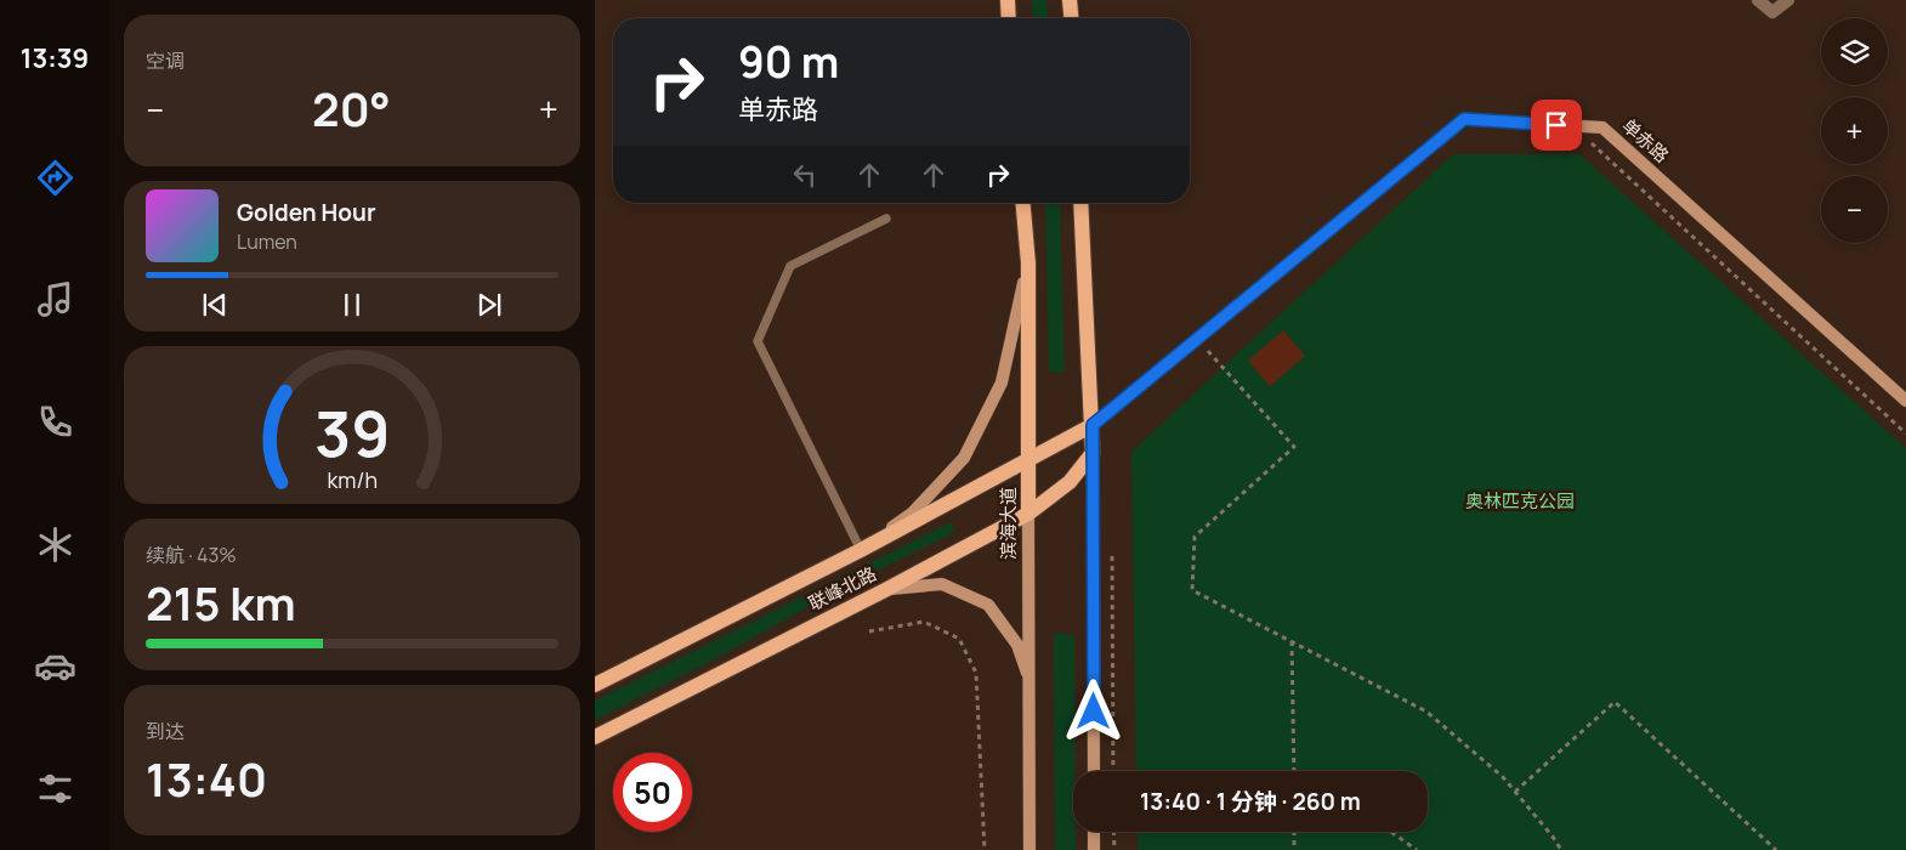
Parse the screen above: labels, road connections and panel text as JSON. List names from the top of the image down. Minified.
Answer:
{"streets":{"main road":["单赤路","滨海大道","联峰北路"]},"crossings":[["单赤路","联峰北路"],["滨海大道","联峰北路"]],"parks":["奥林匹克公园"],"page":{"tabs":"13:39","tile":["空调",["续航 · 43%","215 km"],["到达","13:40"]],"map_buttons":["+","−"],"turn":["90 m","单赤路"],"heat":["−","20°","+"],"song":["Golden Hour","Lumen"],"limit":"50","trip":"13:40 · 1 分钟 · 260 m","gauge":["39","km/h"]}}
